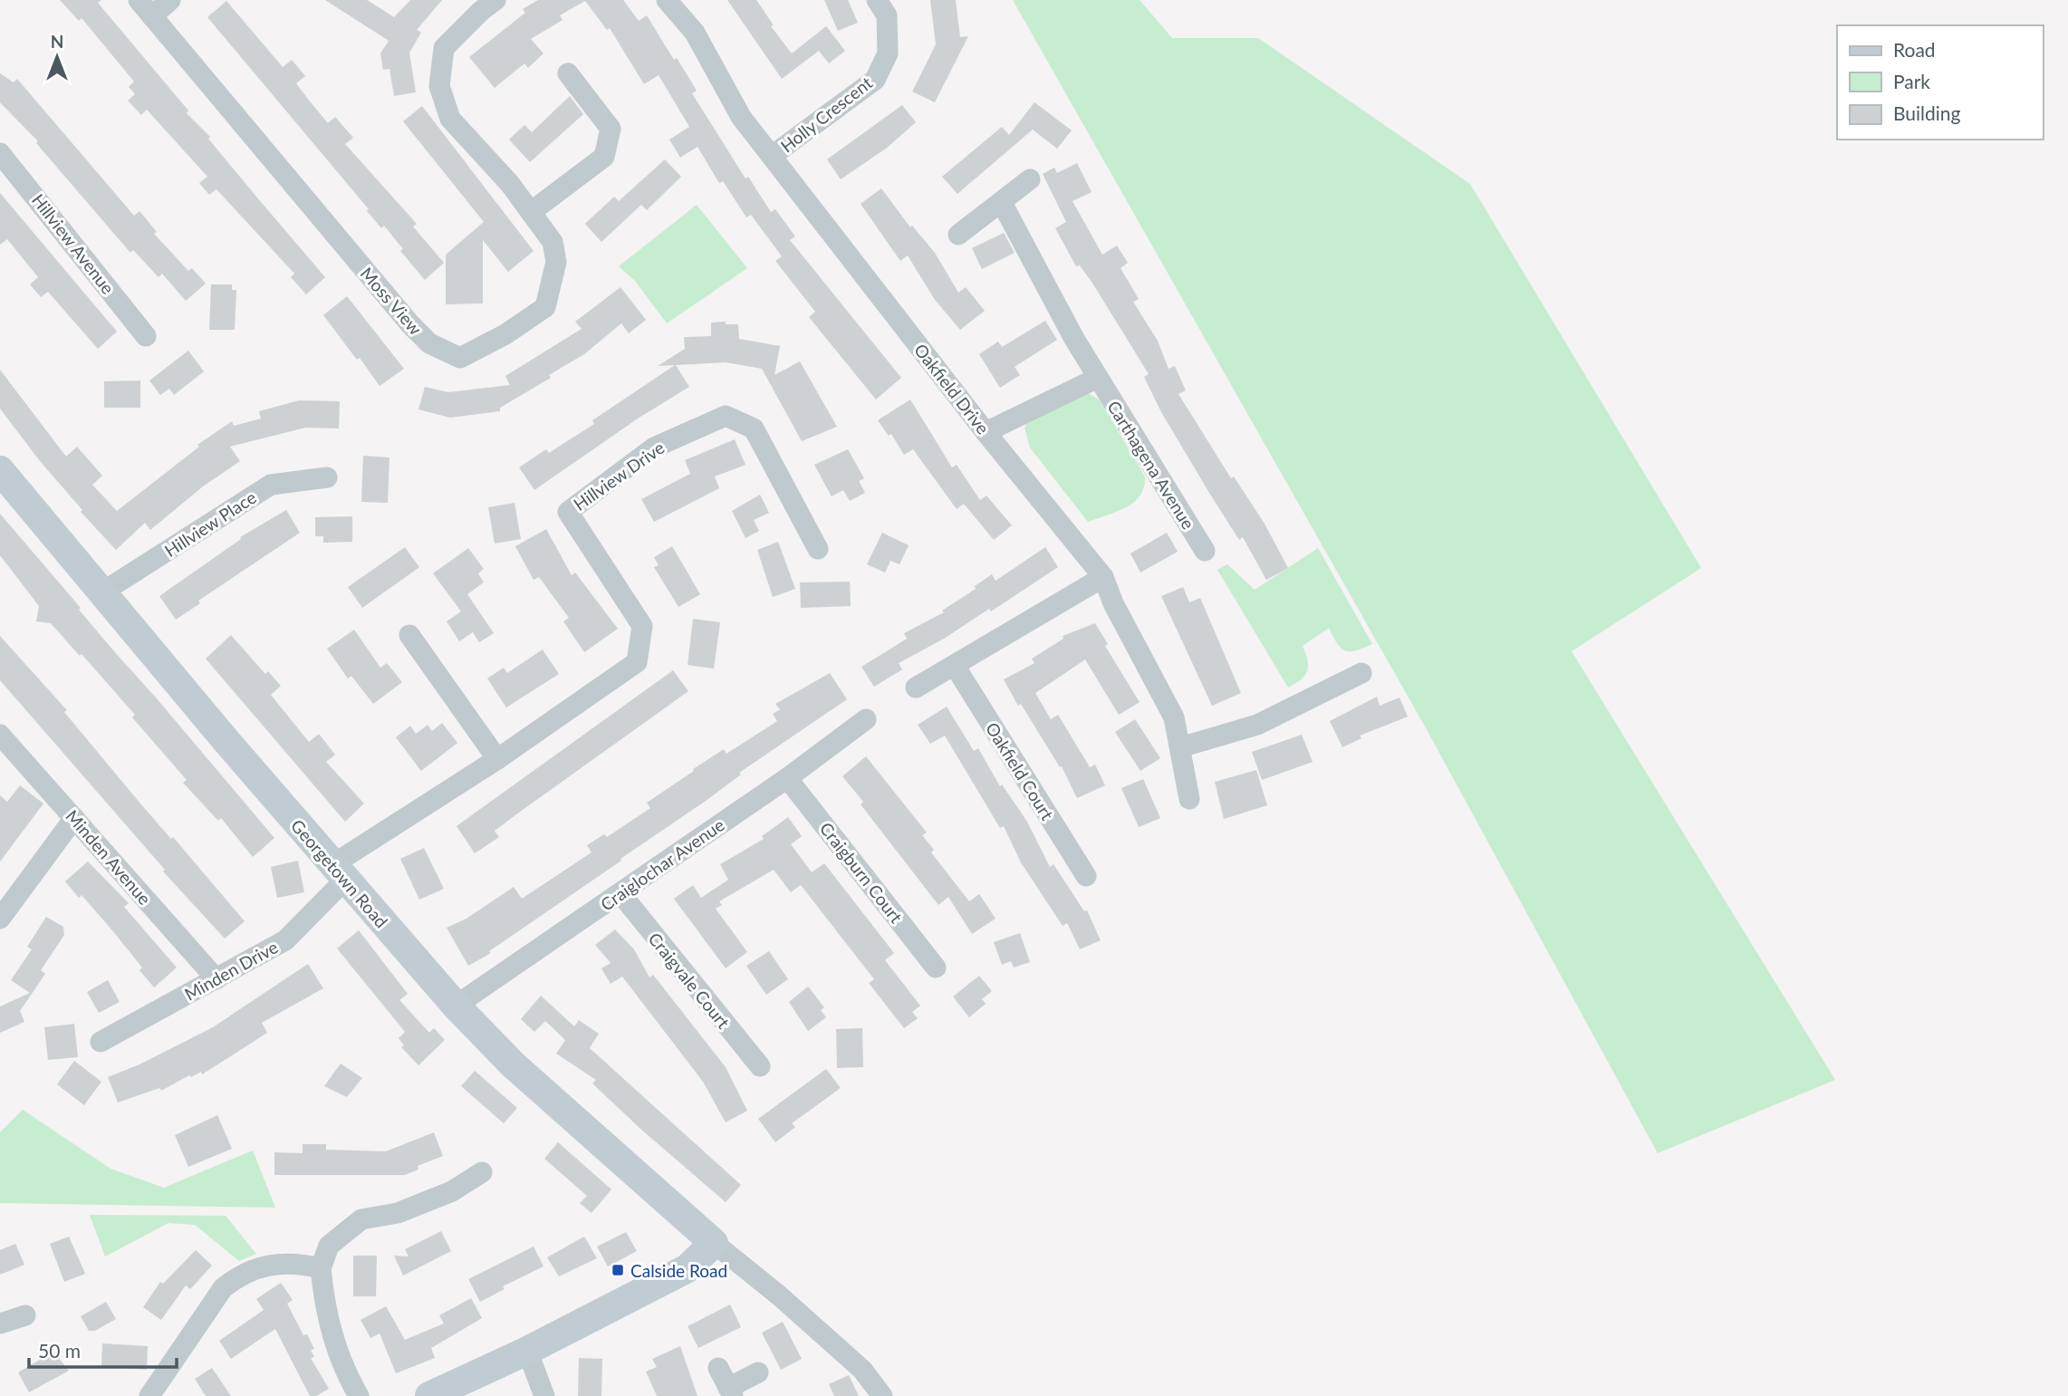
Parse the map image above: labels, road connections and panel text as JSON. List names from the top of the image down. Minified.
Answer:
{"streets":{"street":["Holly Crescent","Hillview Avenue","Moss View","Oakfield Drive","Carthagena Avenue","Hillview Drive","Hillview Place","Oakfield Court","Minden Avenue","Craiglochar Avenue","Craigburn Court","Georgetown Road","Minden Drive","Craigvale Court"]},"crossings":[["Holly Crescent","Oakfield Drive"],["Hillview Drive","Georgetown Road"],["Hillview Drive","Minden Drive"],["Hillview Place","Georgetown Road"],["Minden Avenue","Minden Drive"],["Craiglochar Avenue","Craigburn Court"],["Craiglochar Avenue","Georgetown Road"],["Craiglochar Avenue","Craigvale Court"],["Georgetown Road","Minden Drive"]],"places":{"transit":["Calside Road"]},"legend":["Road","Park","Building"],"scale_bar":"50 m","north":"top"}
